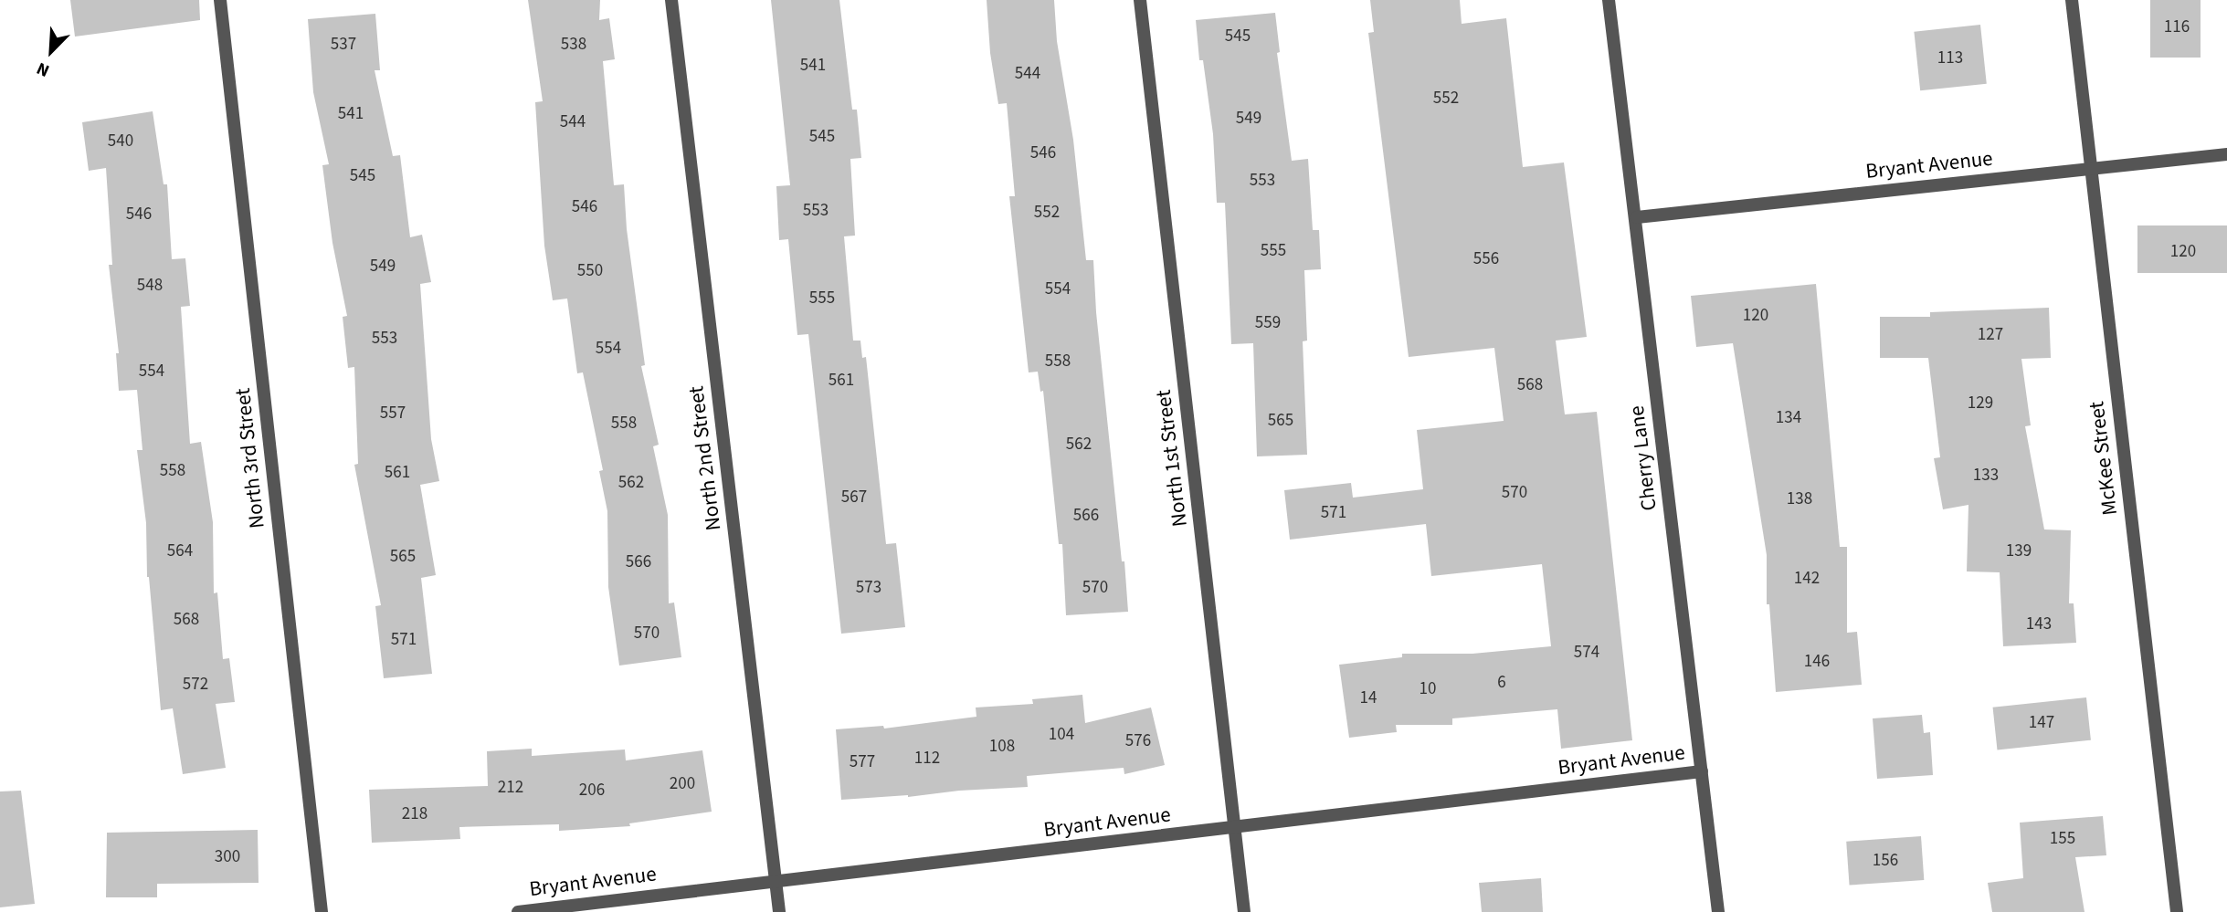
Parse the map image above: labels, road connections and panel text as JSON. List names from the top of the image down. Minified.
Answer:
{"streets":{"street":["Bryant Avenue","North 3rd Street","North 2nd Street","North 1st Street","Cherry Lane","McKee Street"]},"crossings":[["Bryant Avenue","North 2nd Street"],["Bryant Avenue","North 1st Street"],["Bryant Avenue","Cherry Lane"],["Bryant Avenue","McKee Street"]],"house_numbers":["116","545","537","538","113","541","544","552","541","549","544","545","540","546","545","553","546","553","552","546","555","120","556","549","550","548","554","555","120","559","127","553","554","558","554","561","568","129","557","134","565","558","562","558","561","133","562","570","567","138","571","566","564","139","565","566","142","573","570","568","143","570","571","574","146","6","572","10","14","147","104","576","108","112","577","200","212","206","218","155","300","156"],"north":"bottom left"}
